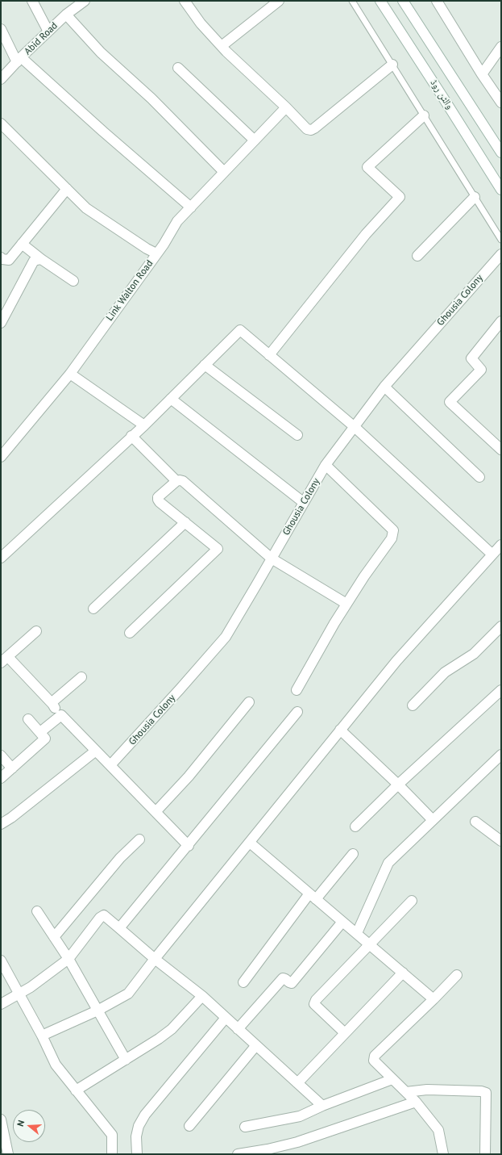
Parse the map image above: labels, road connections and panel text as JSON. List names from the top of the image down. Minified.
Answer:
{"streets":{"street":["Abid Road","والٹن روڈ","Link Walton Road","Ghousia Colony"]},"north":"left"}
